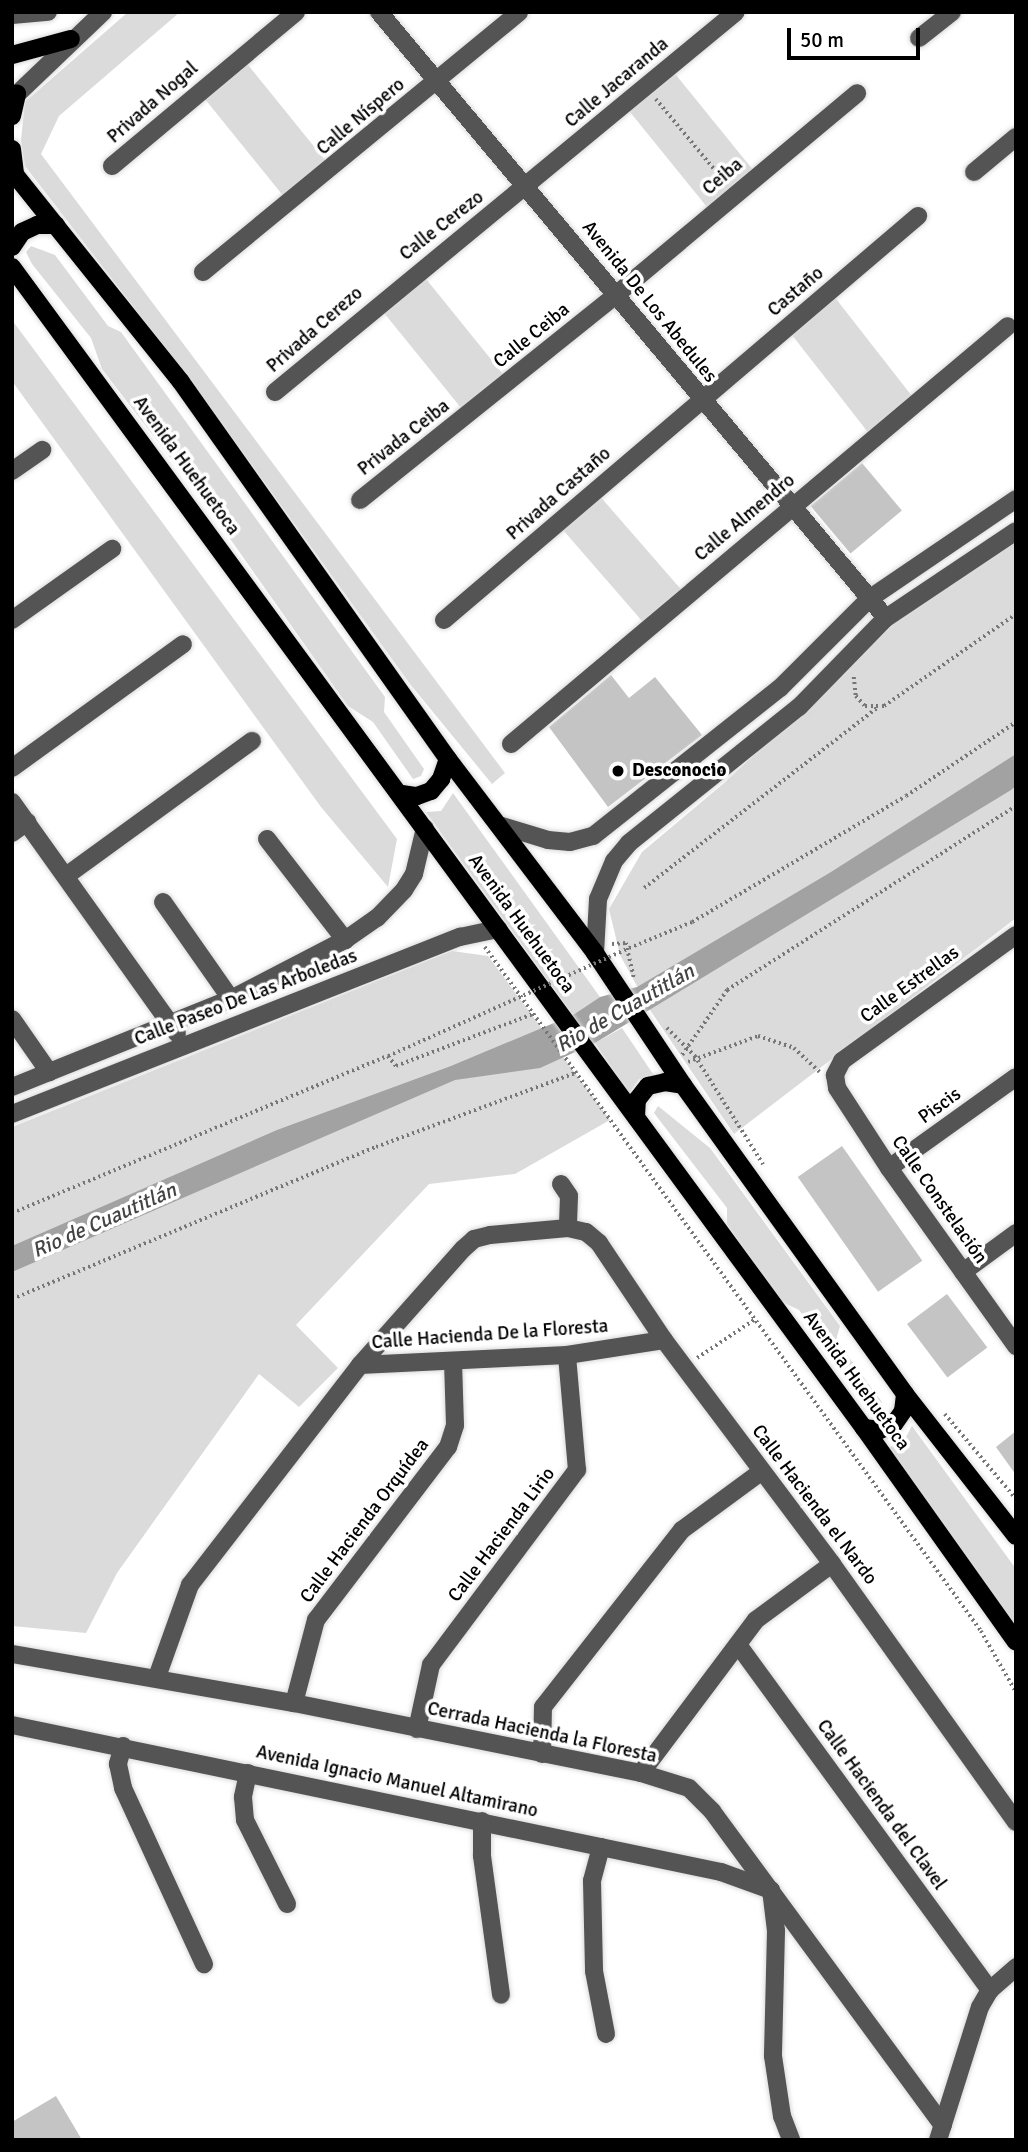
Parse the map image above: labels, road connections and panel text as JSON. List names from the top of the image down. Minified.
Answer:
{"streets":{"main road":["Avenida Huehuetoca"],"street":["Calle Jacaranda","Privada Nogal","Calle Níspero","Ceiba","Calle Cerezo","Castaño","Avenida De Los Abedules","Privada Cerezo","Calle Ceiba","Privada Ceiba","Privada Castaño","Calle Almendro","Calle Estrellas","Calle Paseo De Las Arboledas","Piscis","Calle Constelación","Calle Hacienda De la Floresta","Calle Hacienda el Nardo","Calle Hacienda Orquídea","Calle Hacienda Lirio","Cerrada Hacienda la Floresta","Avenida Ignacio Manuel Altamirano","Calle Hacienda del Clavel"]},"crossings":[["Calle Jacaranda","Calle Cerezo"],["Calle Jacaranda","Avenida De Los Abedules"],["Calle Níspero","Avenida De Los Abedules"],["Ceiba","Avenida De Los Abedules"],["Ceiba","Calle Ceiba"],["Calle Cerezo","Avenida De Los Abedules"],["Calle Cerezo","Privada Cerezo"],["Castaño","Avenida De Los Abedules"],["Castaño","Privada Castaño"],["Avenida De Los Abedules","Calle Ceiba"],["Avenida De Los Abedules","Privada Castaño"],["Avenida De Los Abedules","Calle Almendro"],["Calle Ceiba","Privada Ceiba"],["Avenida Huehuetoca","Calle Paseo De Las Arboledas"],["Calle Estrellas","Calle Constelación"],["Piscis","Calle Constelación"],["Calle Hacienda De la Floresta","Calle Hacienda el Nardo"],["Calle Hacienda De la Floresta","Calle Hacienda Orquídea"],["Calle Hacienda De la Floresta","Calle Hacienda Lirio"],["Calle Hacienda Orquídea","Cerrada Hacienda la Floresta"],["Calle Hacienda Lirio","Cerrada Hacienda la Floresta"],["Cerrada Hacienda la Floresta","Avenida Ignacio Manuel Altamirano"]],"water":["Rio de Cuautitlán"],"places":["Desconocio"],"scale_bar":"50 m"}
